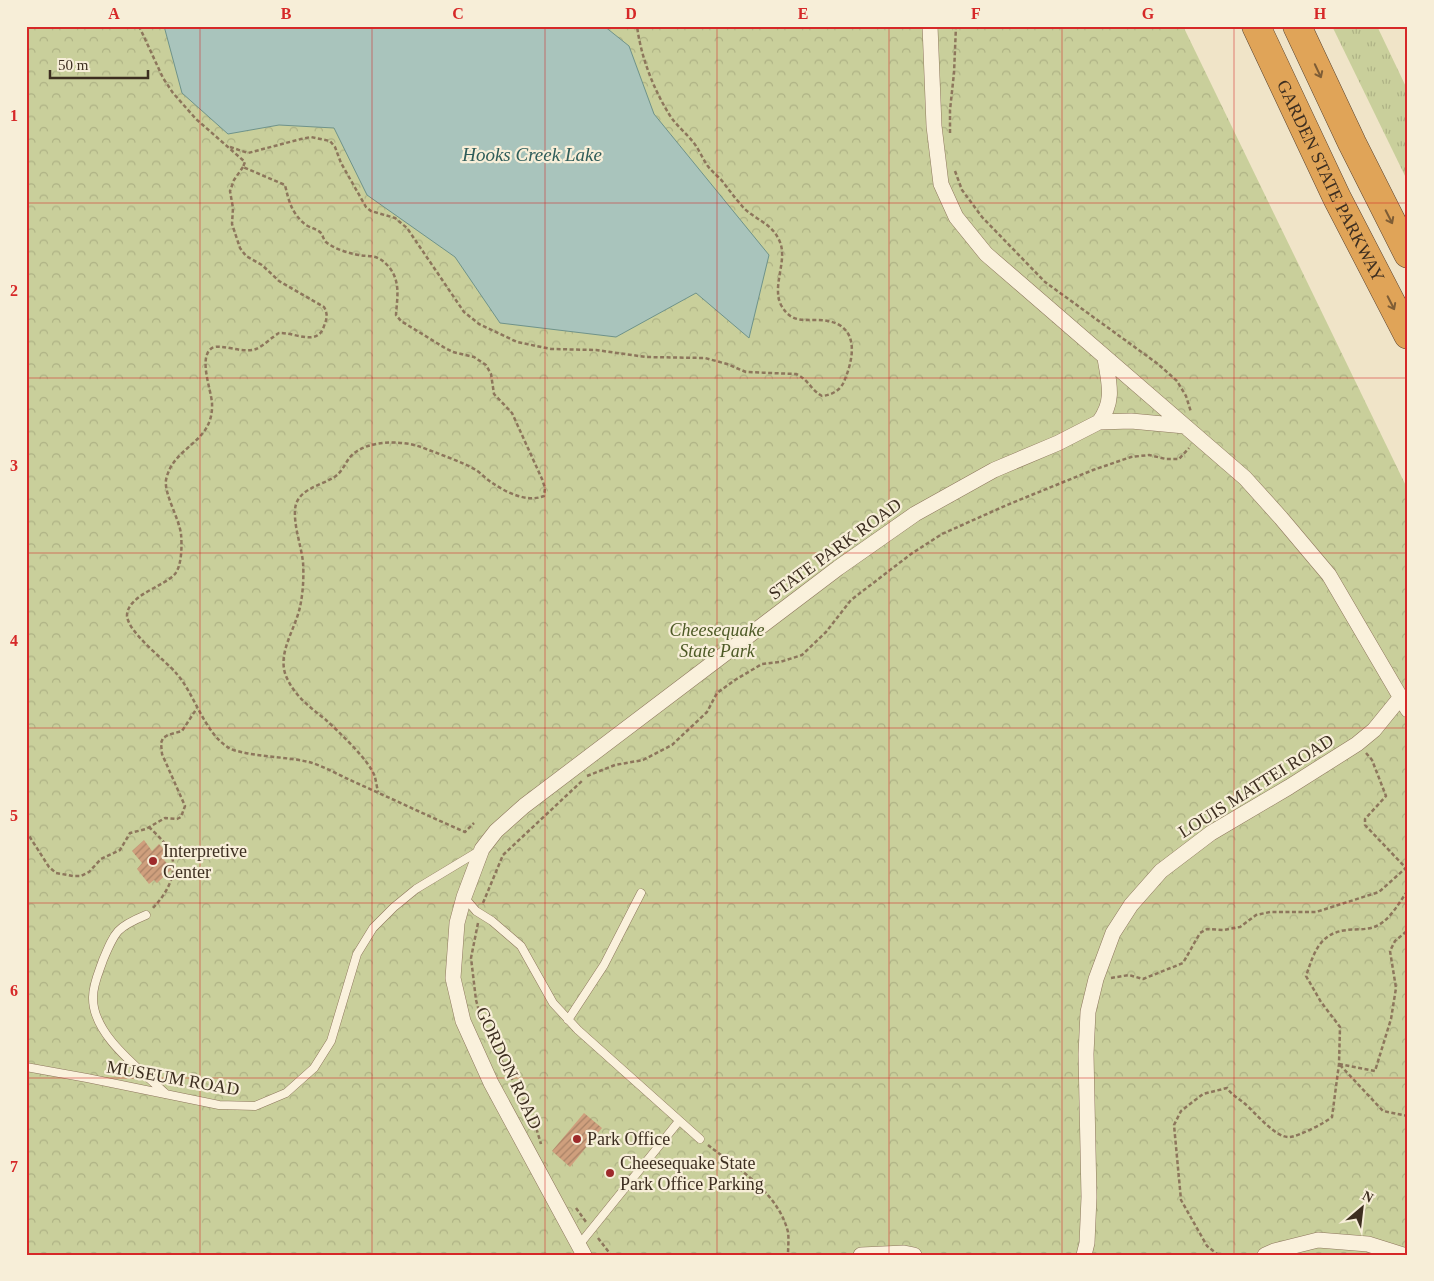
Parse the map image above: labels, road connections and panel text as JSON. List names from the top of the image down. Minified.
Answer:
{"streets":{"highway":["GARDEN STATE PARKWAY"],"street":["STATE PARK ROAD","LOUIS MATTEI ROAD","GORDON ROAD"],"lane":["MUSEUM ROAD"]},"crossings":[["STATE PARK ROAD","GORDON ROAD"],["GORDON ROAD","MUSEUM ROAD"]],"one_way":["GARDEN STATE PARKWAY"],"water":["Hooks Creek Lake"],"parks":["Cheesequake State Park"],"places":["Interpretive Center","Park Office","Cheesequake State Park Office Parking"],"scale_bar":"50 m","north":"top right","grid":{"columns":["A","B","C","D","E","F","G","H"],"rows":["1","2","3","4","5","6","7"]}}
